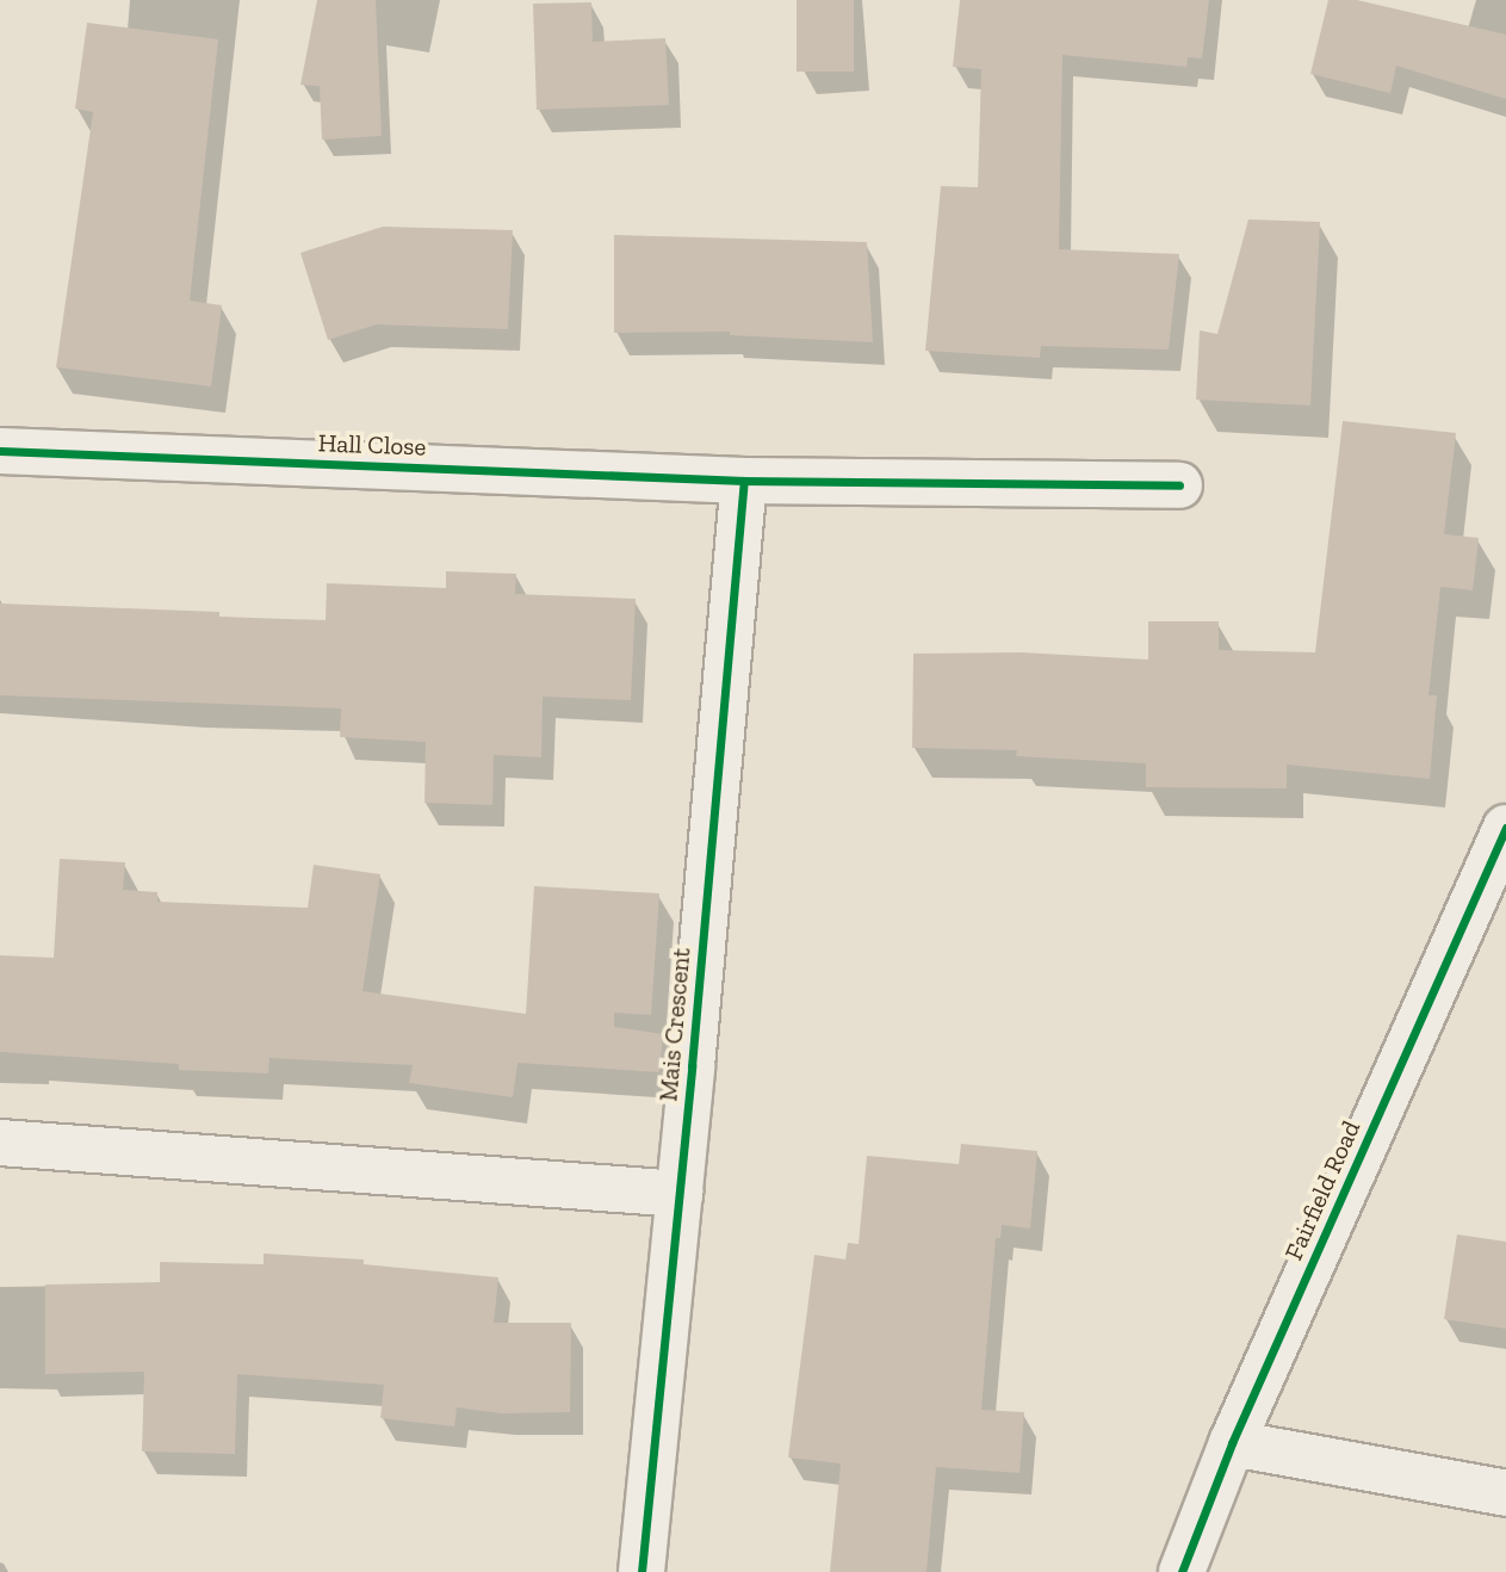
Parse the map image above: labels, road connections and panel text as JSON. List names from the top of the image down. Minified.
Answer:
{"streets":{"street":["Hall Close","Mais Crescent","Fairfield Road"]},"crossings":[["Hall Close","Mais Crescent"]]}
